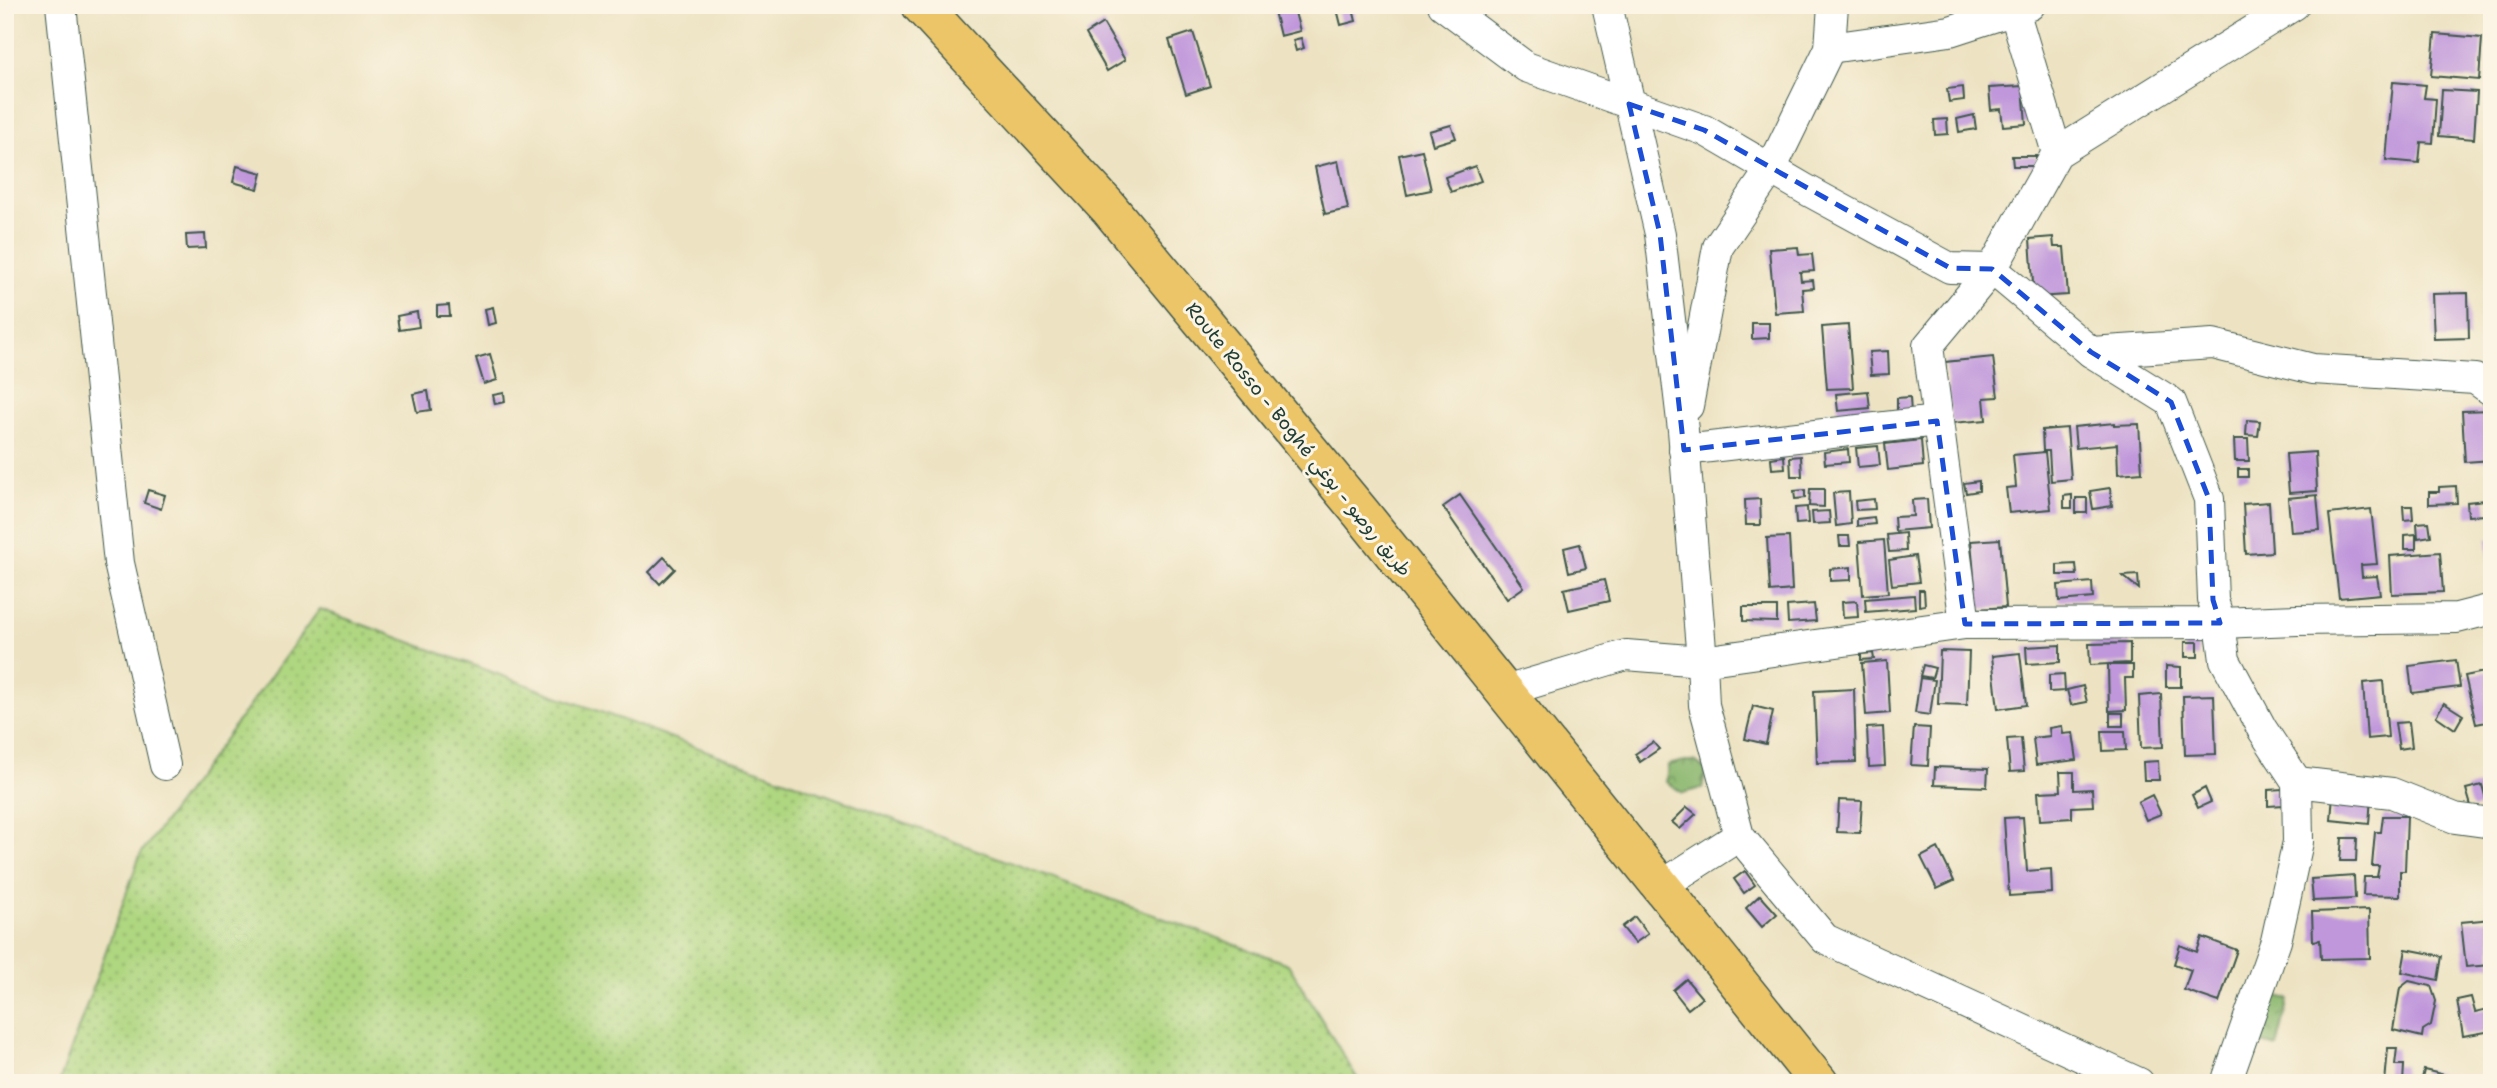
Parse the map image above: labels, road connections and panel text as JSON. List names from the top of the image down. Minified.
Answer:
{"streets":{"highway":["Route Rosso - Boghé طريق روصو - بوغي"]}}
